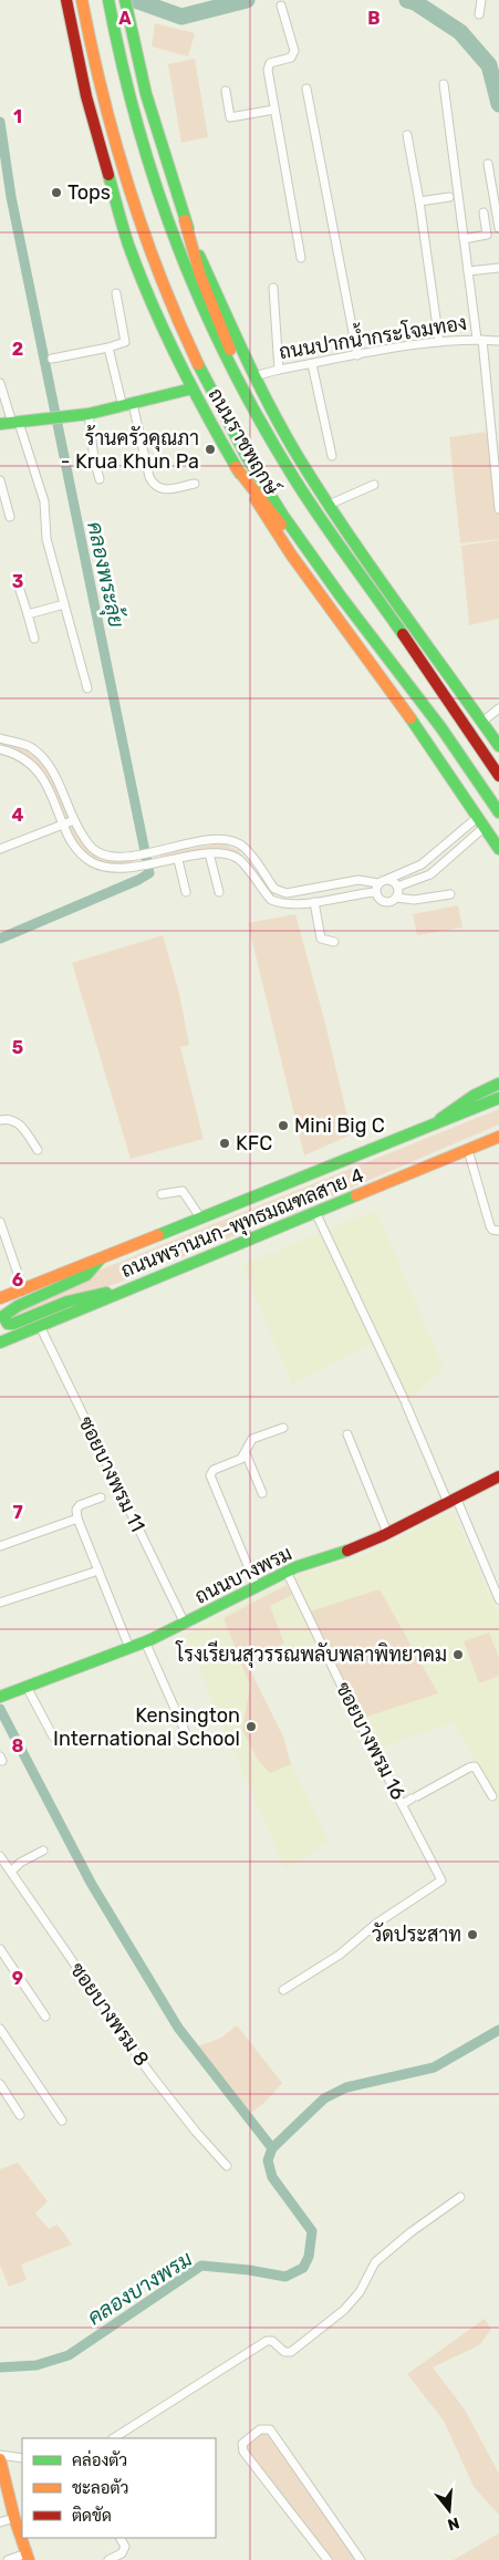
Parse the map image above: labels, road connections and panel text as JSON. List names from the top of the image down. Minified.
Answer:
{"streets":{"main road":["ถนนราชพฤกษ์","ถนนพรานนก-พุทธมณฑลสาย 4","ถนนบางพรม"],"street":["ถนนปากน้ำกระโจมทอง","ซอยบางพรม 11","ซอยบางพรม 16","ซอยบางพรม 8"]},"crossings":[["ถนนปากน้ำกระโจมทอง","ถนนราชพฤกษ์"],["ถนนพรานนก-พุทธมณฑลสาย 4","ซอยบางพรม 11"],["ซอยบางพรม 11","ถนนบางพรม"],["ถนนบางพรม","ซอยบางพรม 16"]],"water":["คลองพระลุ้ย","คลองบางพรม"],"places":["Tops","ร้านครัวคุณภา - Krua Khun Pa","Mini Big C","KFC","โรงเรียนสุวรรณพลับพลาพิทยาคม","Kensington International School","วัดประสาท"],"legend":["คล่องตัว","ชะลอตัว","ติดขัด"],"north":"bottom","grid":{"columns":["A","B"],"rows":["1","2","3","4","5","6","7","8","9"]}}
